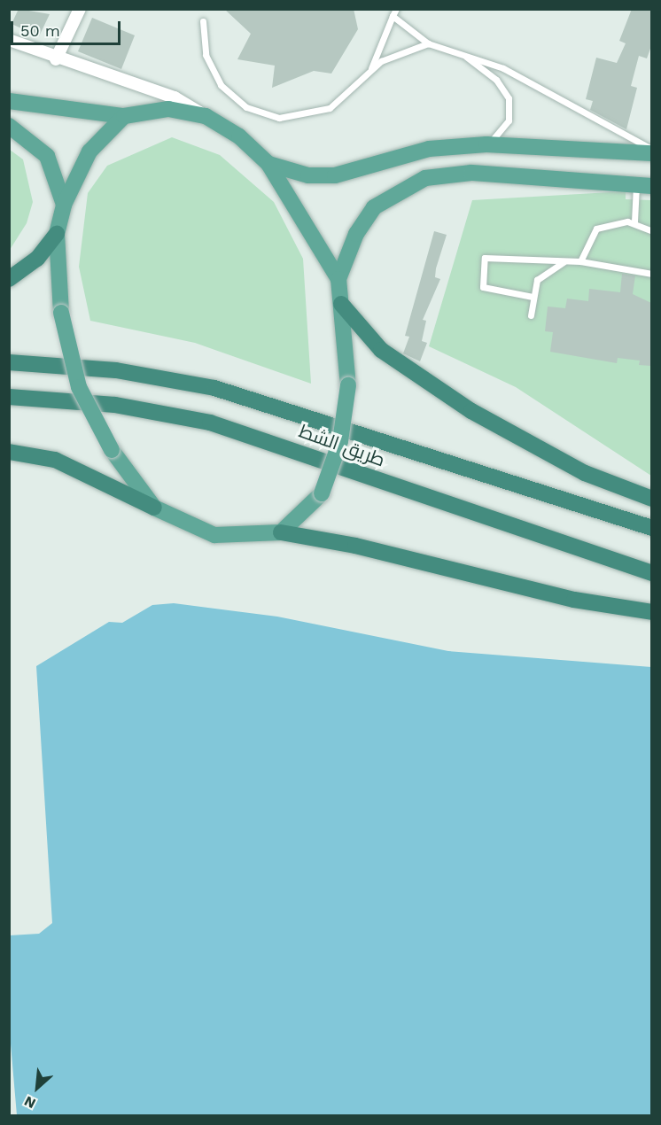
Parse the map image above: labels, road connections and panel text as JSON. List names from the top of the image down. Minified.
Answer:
{"streets":{"highway":["طريق الشط"]},"scale_bar":"50 m","north":"bottom left"}
